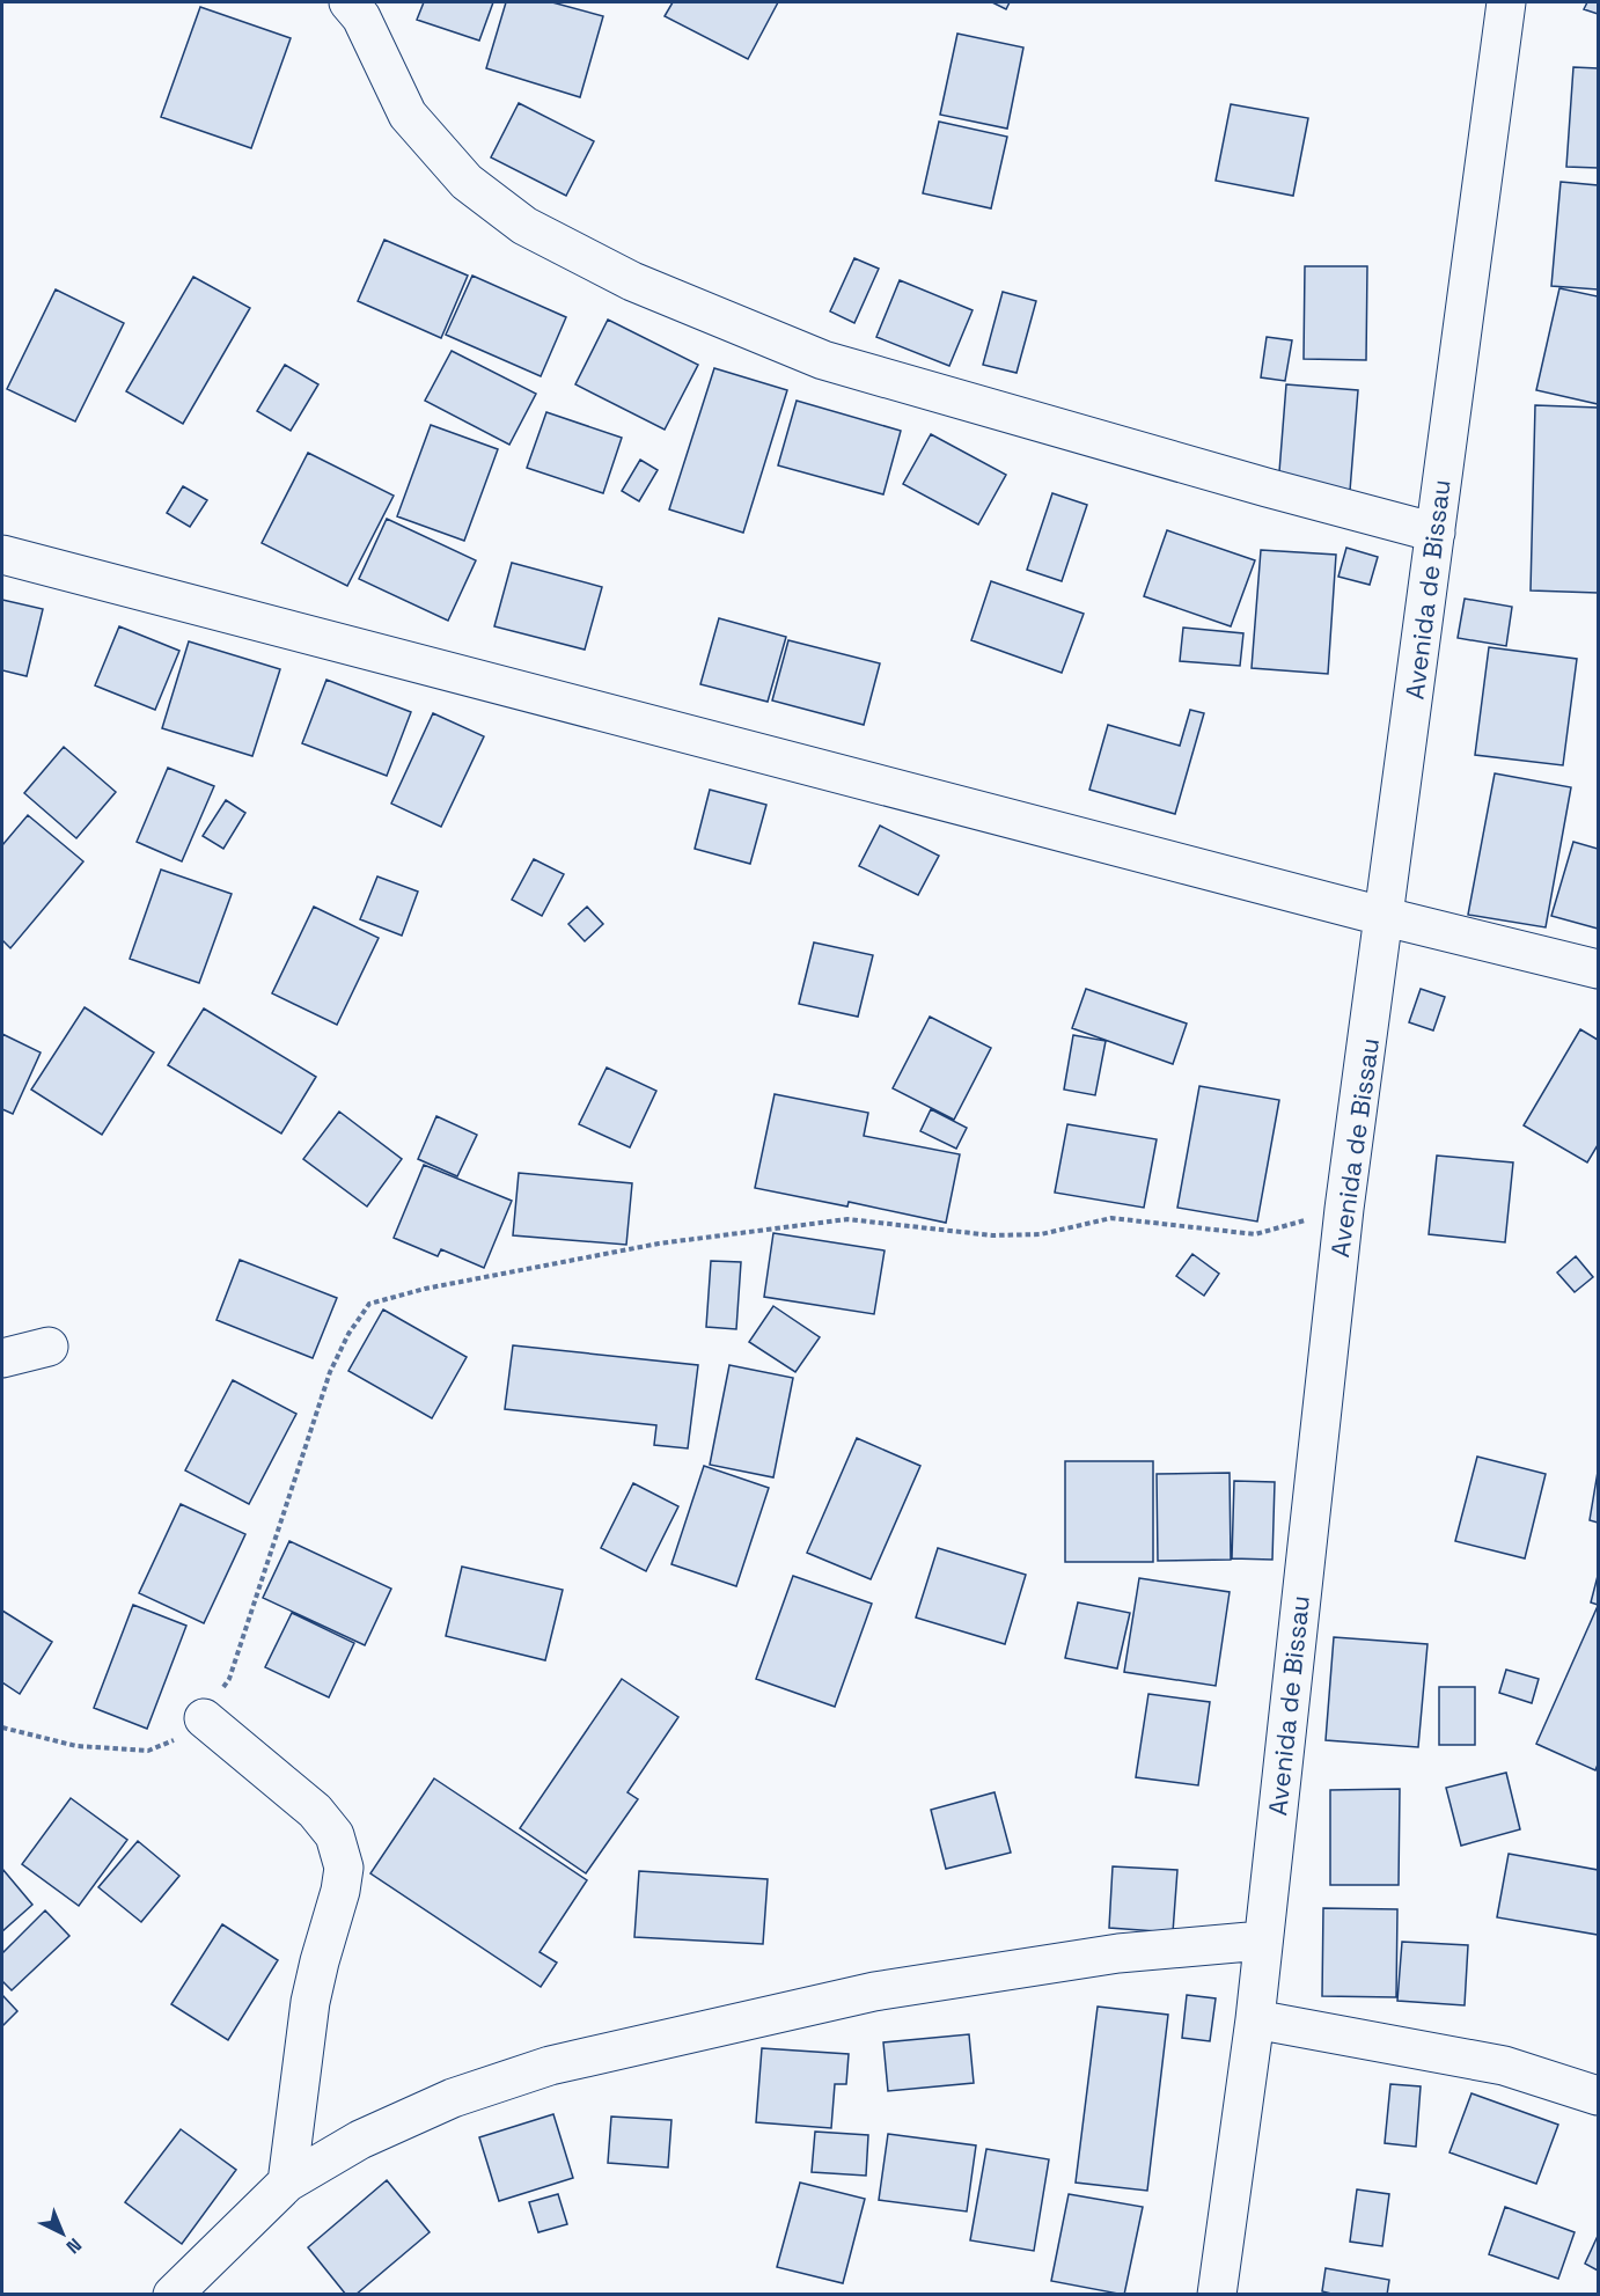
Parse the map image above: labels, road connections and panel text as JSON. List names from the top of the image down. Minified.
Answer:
{"streets":{"street":["Avenida de Bissau"]},"north":"bottom right"}
